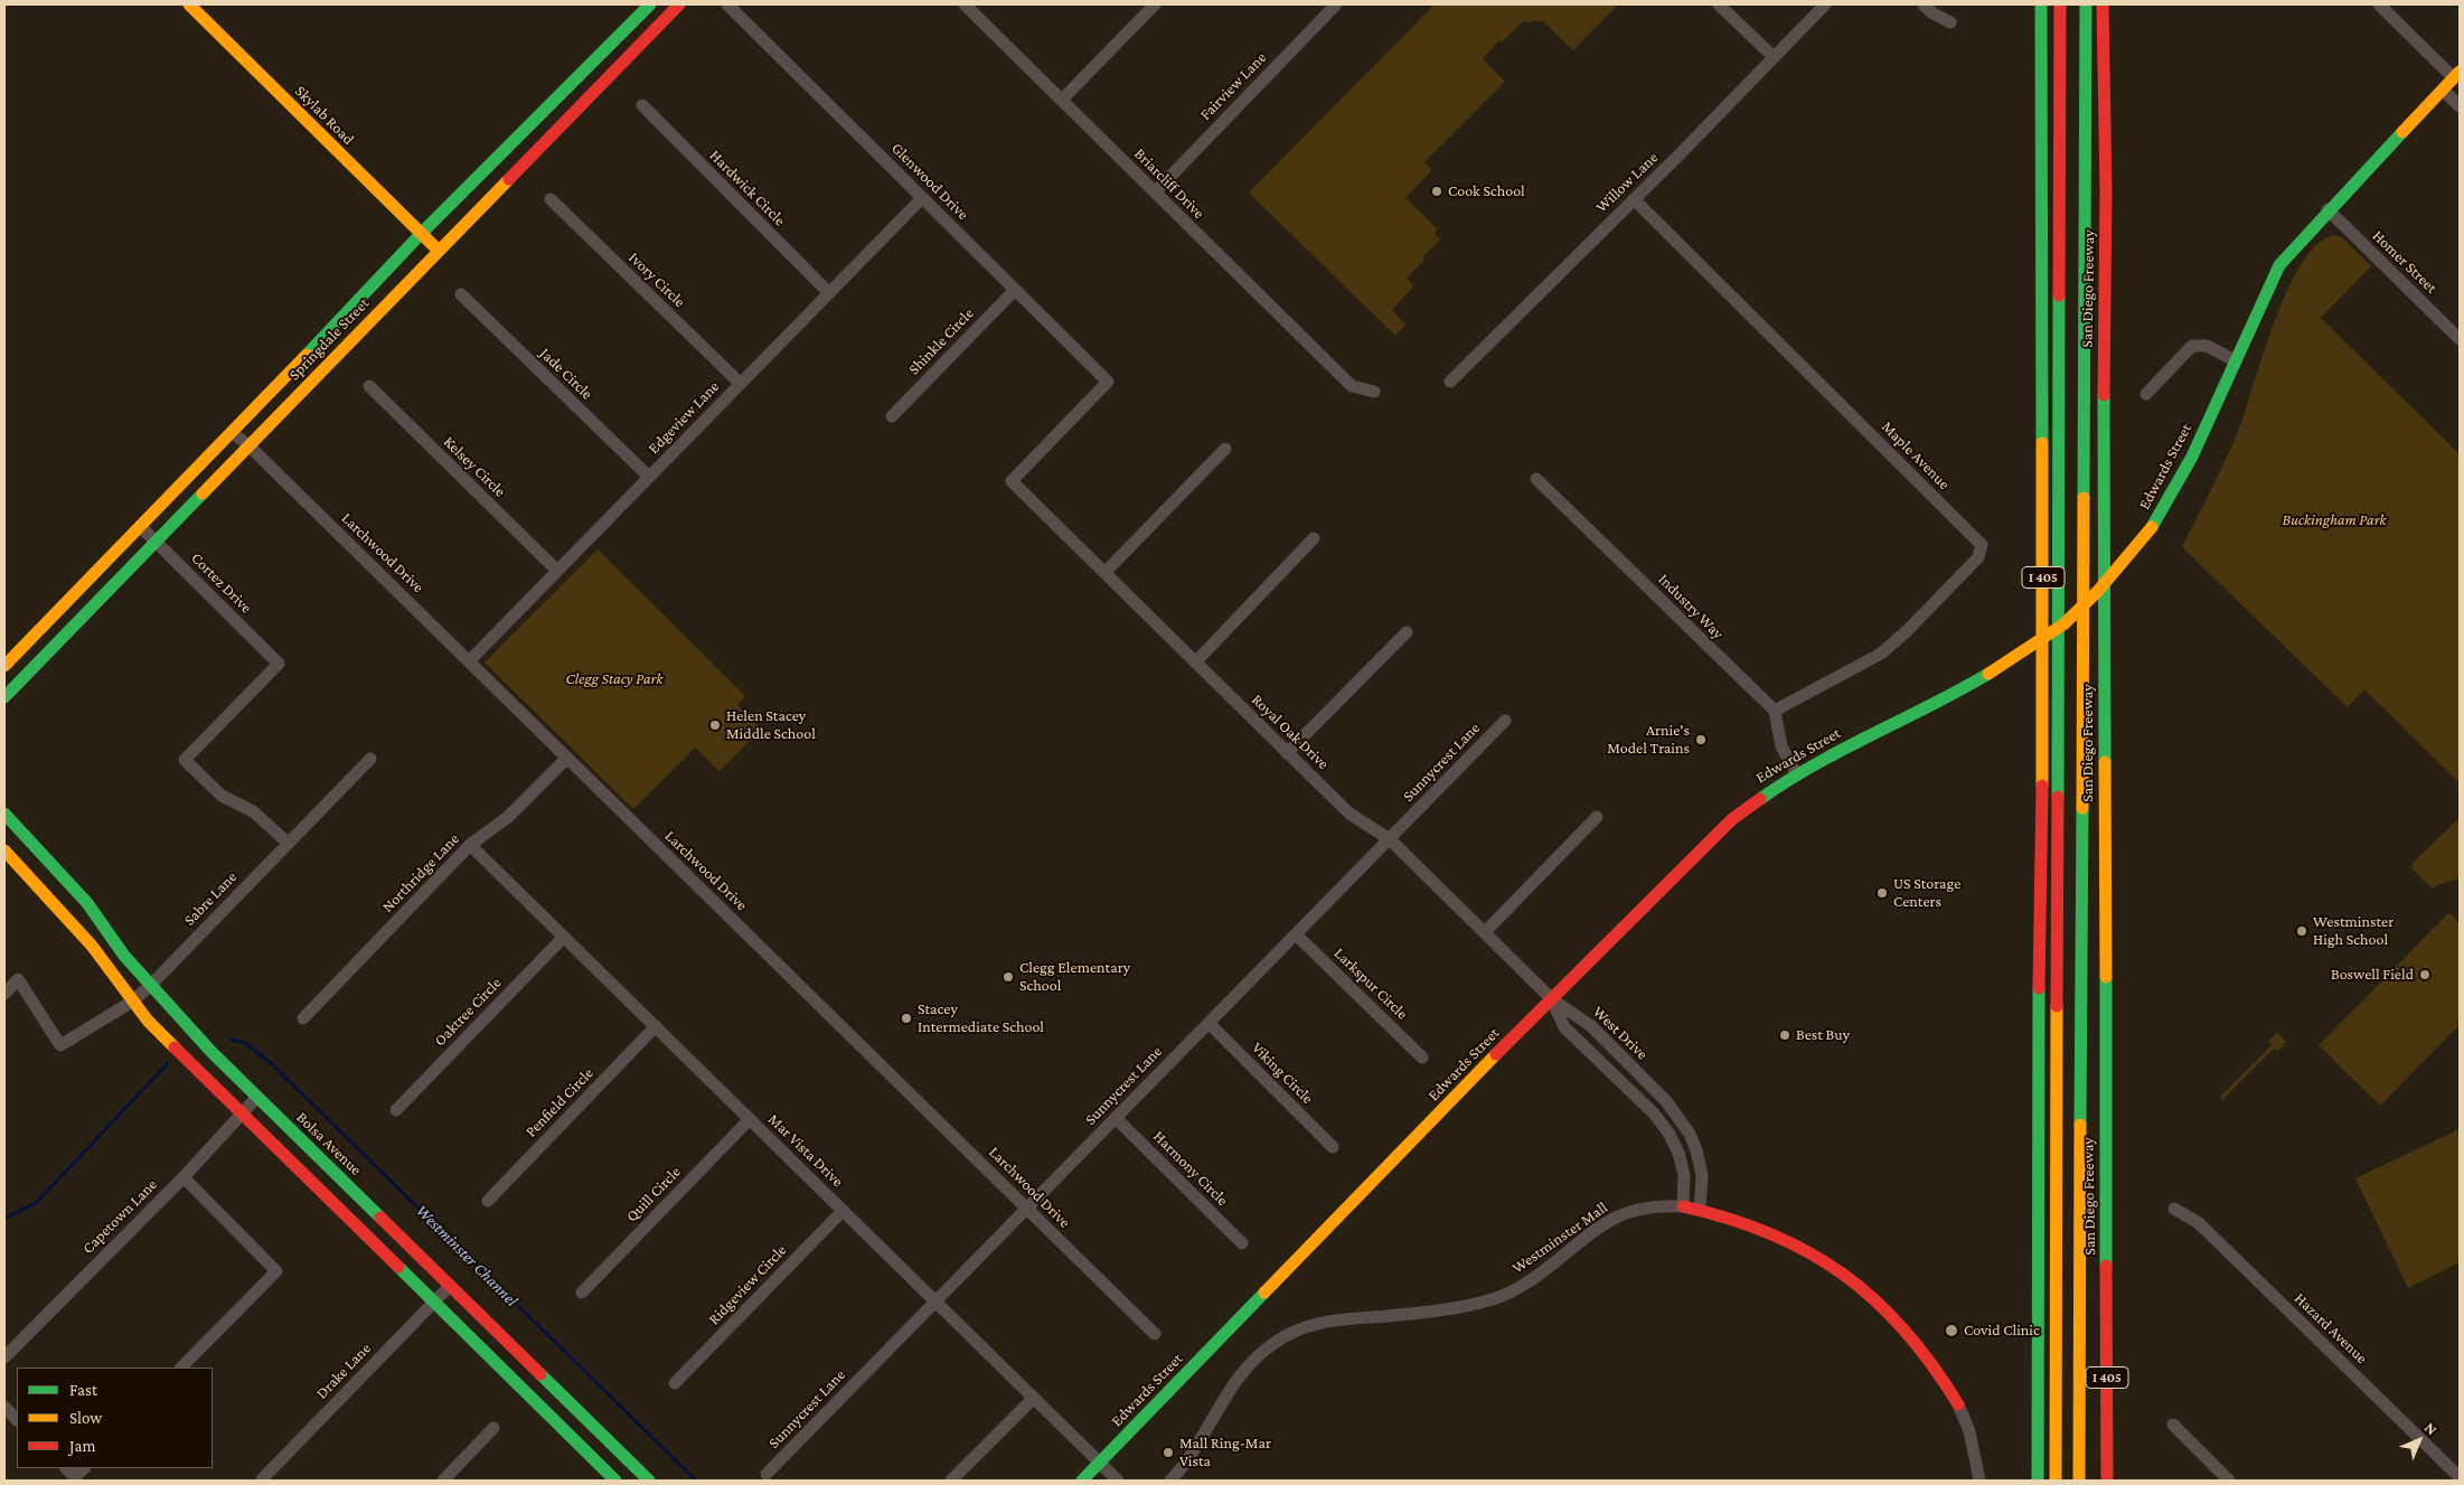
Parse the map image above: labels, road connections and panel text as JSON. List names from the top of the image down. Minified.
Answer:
{"streets":{"main road":["Skylab Road","San Diego Freeway","Springdale Street","Edwards Street","I 405","Bolsa Avenue","Westminster Mall"],"street":["Fairview Lane","Glenwood Drive","Willow Lane","Briarcliff Drive","Hardwick Circle","Homer Street","Ivory Circle","Shinkle Circle","Jade Circle","Edgeview Lane","Maple Avenue","Kelsey Circle","Larchwood Drive","Cortez Drive","Industry Way","Royal Oak Drive","Sunnycrest Lane","Northridge Lane","Sabre Lane","Larkspur Circle","Oaktree Circle","West Drive","Viking Circle","Penfield Circle","Mar Vista Drive","Harmony Circle","Quill Circle","Capetown Lane","Ridgeview Circle","Hazard Avenue","Drake Lane"]},"crossings":[["Fairview Lane","Briarcliff Drive"],["Skylab Road","Springdale Street"],["Glenwood Drive","Shinkle Circle"],["Glenwood Drive","Edgeview Lane"],["Glenwood Drive","Royal Oak Drive"],["Willow Lane","Maple Avenue"],["Hardwick Circle","Edgeview Lane"],["Homer Street","Edwards Street"],["Ivory Circle","Edgeview Lane"],["Springdale Street","Larchwood Drive"],["Springdale Street","Cortez Drive"],["Jade Circle","Edgeview Lane"],["Edgeview Lane","Kelsey Circle"],["Edgeview Lane","Larchwood Drive"],["Maple Avenue","Industry Way"],["Edwards Street","Royal Oak Drive"],["Edwards Street","West Drive"],["Edwards Street","Mar Vista Drive"],["Larchwood Drive","Sunnycrest Lane"],["Larchwood Drive","Northridge Lane"],["Cortez Drive","Sabre Lane"],["Royal Oak Drive","Sunnycrest Lane"],["Royal Oak Drive","West Drive"],["Sunnycrest Lane","Larkspur Circle"],["Sunnycrest Lane","Viking Circle"],["Sunnycrest Lane","Mar Vista Drive"],["Sunnycrest Lane","Harmony Circle"],["Northridge Lane","Mar Vista Drive"],["Sabre Lane","Bolsa Avenue"],["Oaktree Circle","Mar Vista Drive"],["West Drive","Westminster Mall"],["Penfield Circle","Mar Vista Drive"],["Bolsa Avenue","Capetown Lane"],["Bolsa Avenue","Drake Lane"],["Mar Vista Drive","Quill Circle"],["Mar Vista Drive","Ridgeview Circle"]],"water":["Westminster Channel"],"parks":["Buckingham Park","Clegg Stacy Park"],"places":["Cook School","Helen Stacey Middle School","Arnie's Model Trains","US Storage Centers","Westminster High School","Boswell Field","Clegg Elementary School","Stacey Intermediate School","Best Buy","Covid Clinic","Mall Ring-Mar Vista"],"legend":["Fast","Slow","Jam"],"north":"top right"}
